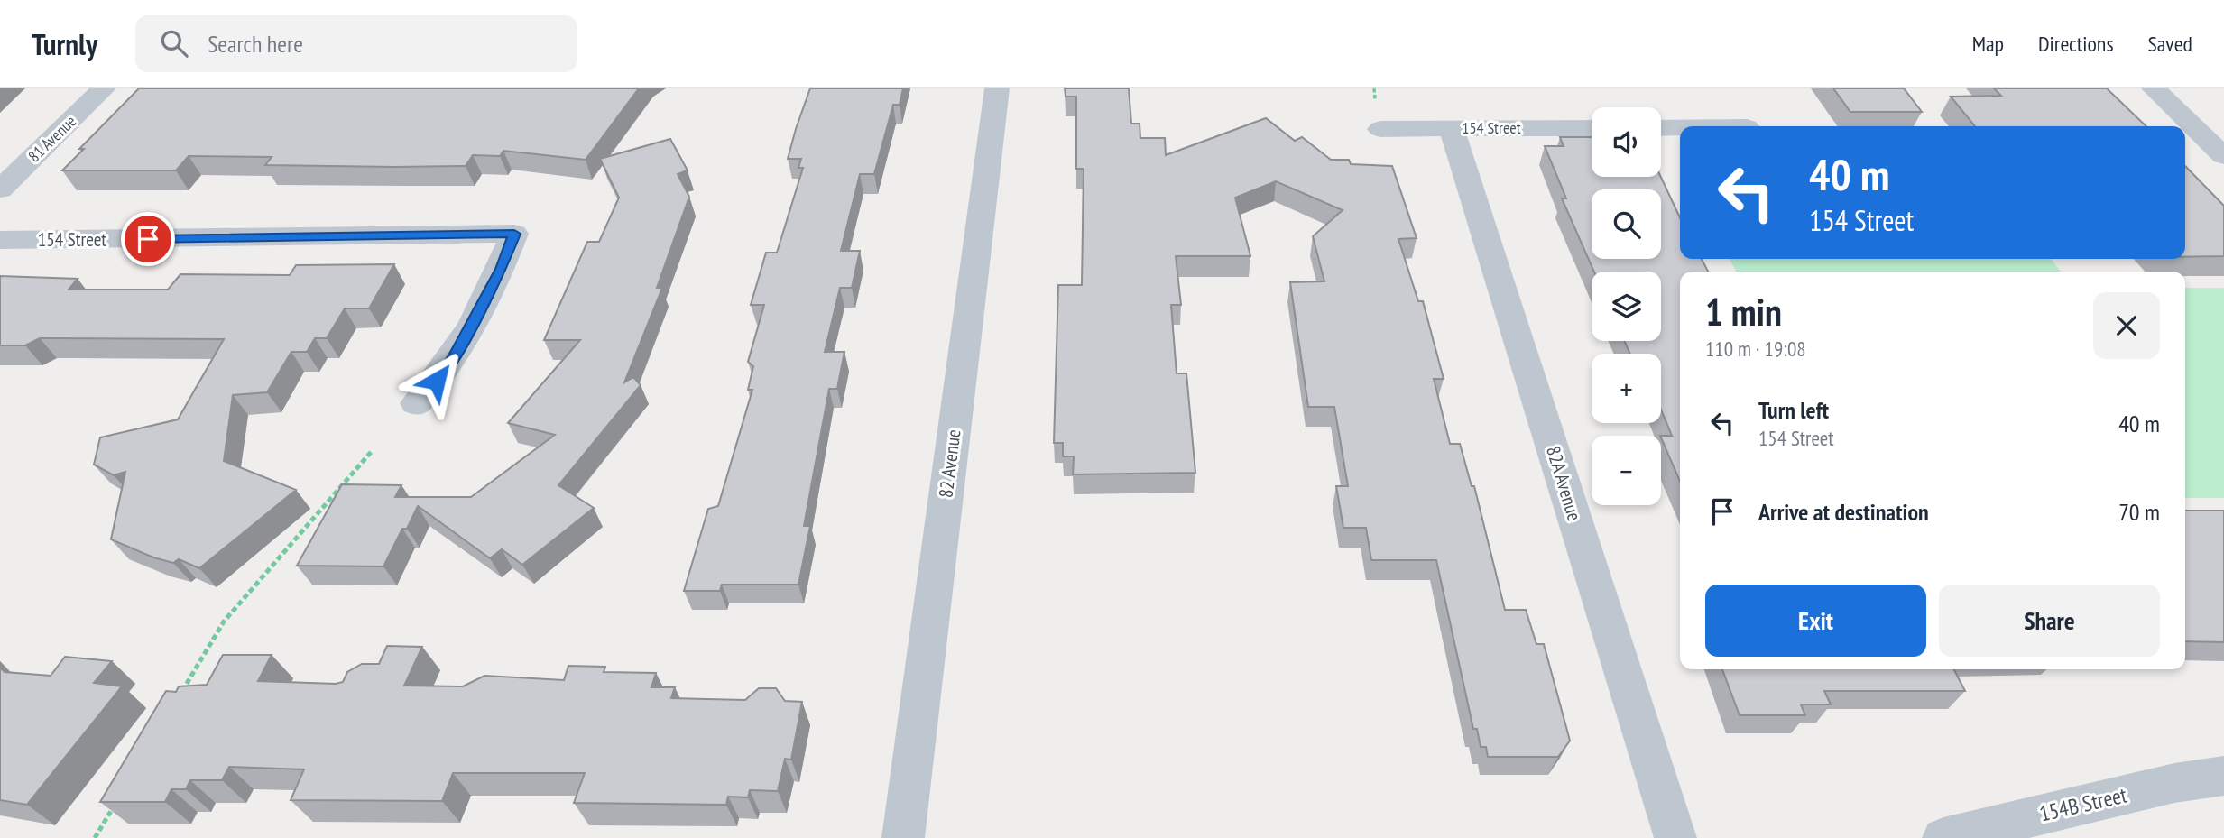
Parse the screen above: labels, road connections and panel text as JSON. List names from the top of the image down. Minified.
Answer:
{"streets":{"street":["154 Street","81 Avenue","82 Avenue","82A Avenue","154B Street"]},"crossings":[["154 Street","82A Avenue"]],"page":{"header":"Turnly","search":"Search here","nav":["Map","Directions","Saved"],"map_buttons":["+","−"],"turn":["40 m","154 Street"],"heading":["1 min","110 m · 19:08"],"list":[{"name":"Turn left","note":"154 Street","value":"40 m"},{"name":"Arrive at destination","value":"70 m"}],"buttons":["Exit","Share"]}}
